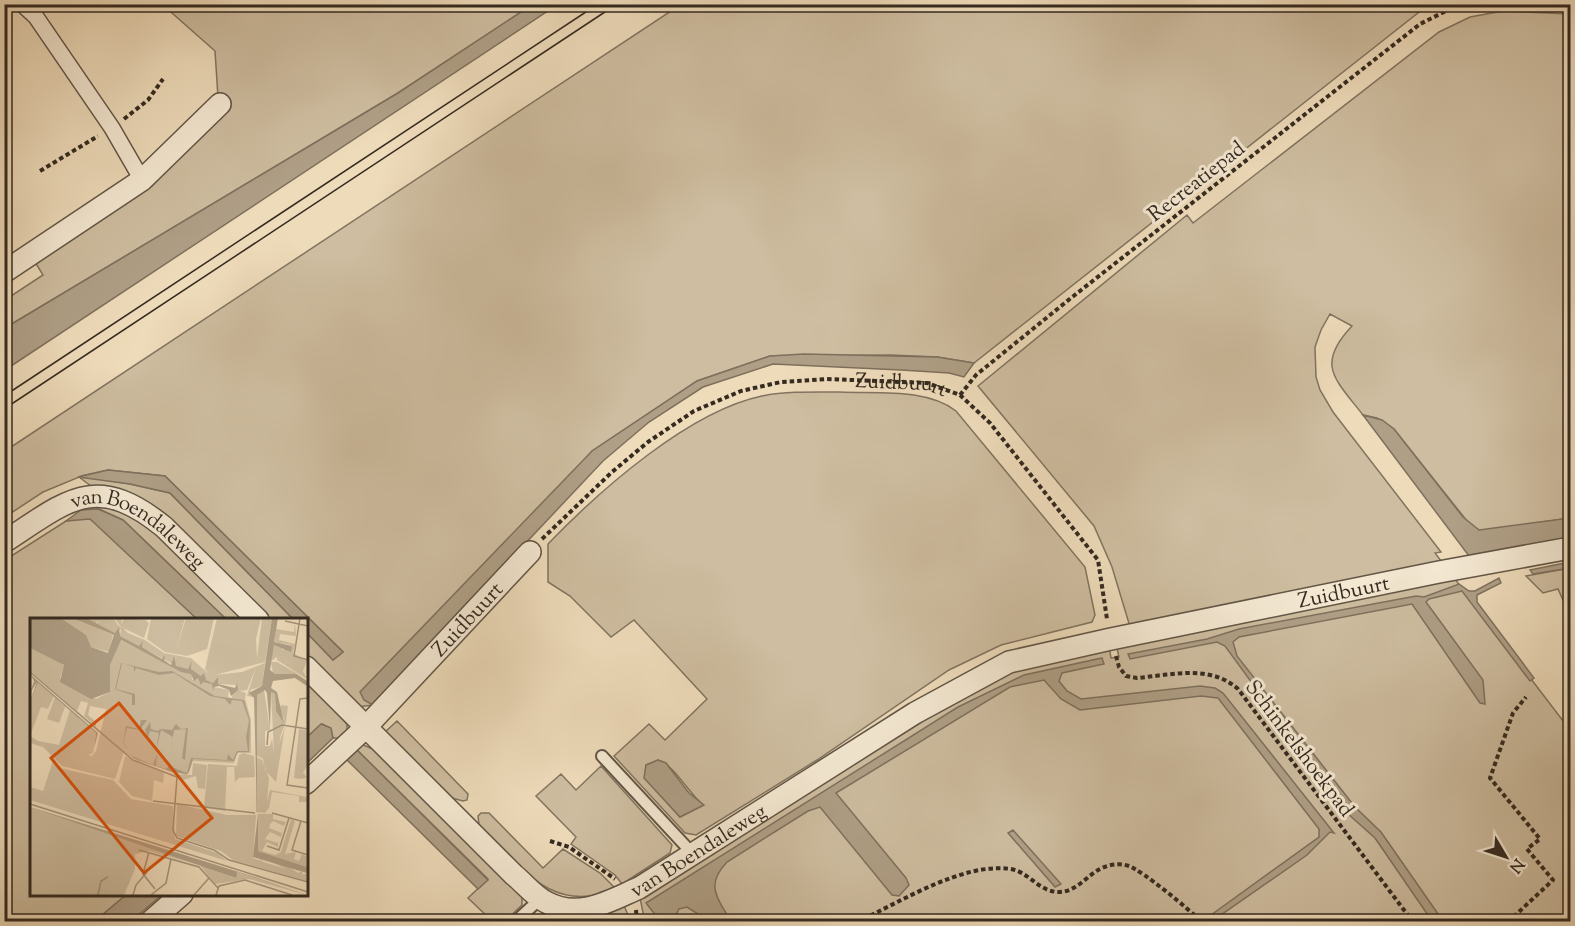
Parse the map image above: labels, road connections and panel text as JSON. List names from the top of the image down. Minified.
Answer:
{"streets":{"street":["Zuidbuurt","van Boendaleweg"],"path":["Recreatiepad","Schinkelshoekpad"]},"crossings":[["Recreatiepad","Zuidbuurt"],["Zuidbuurt","van Boendaleweg"],["Zuidbuurt","Schinkelshoekpad"],["van Boendaleweg","Schinkelshoekpad"]],"north":"bottom right"}
